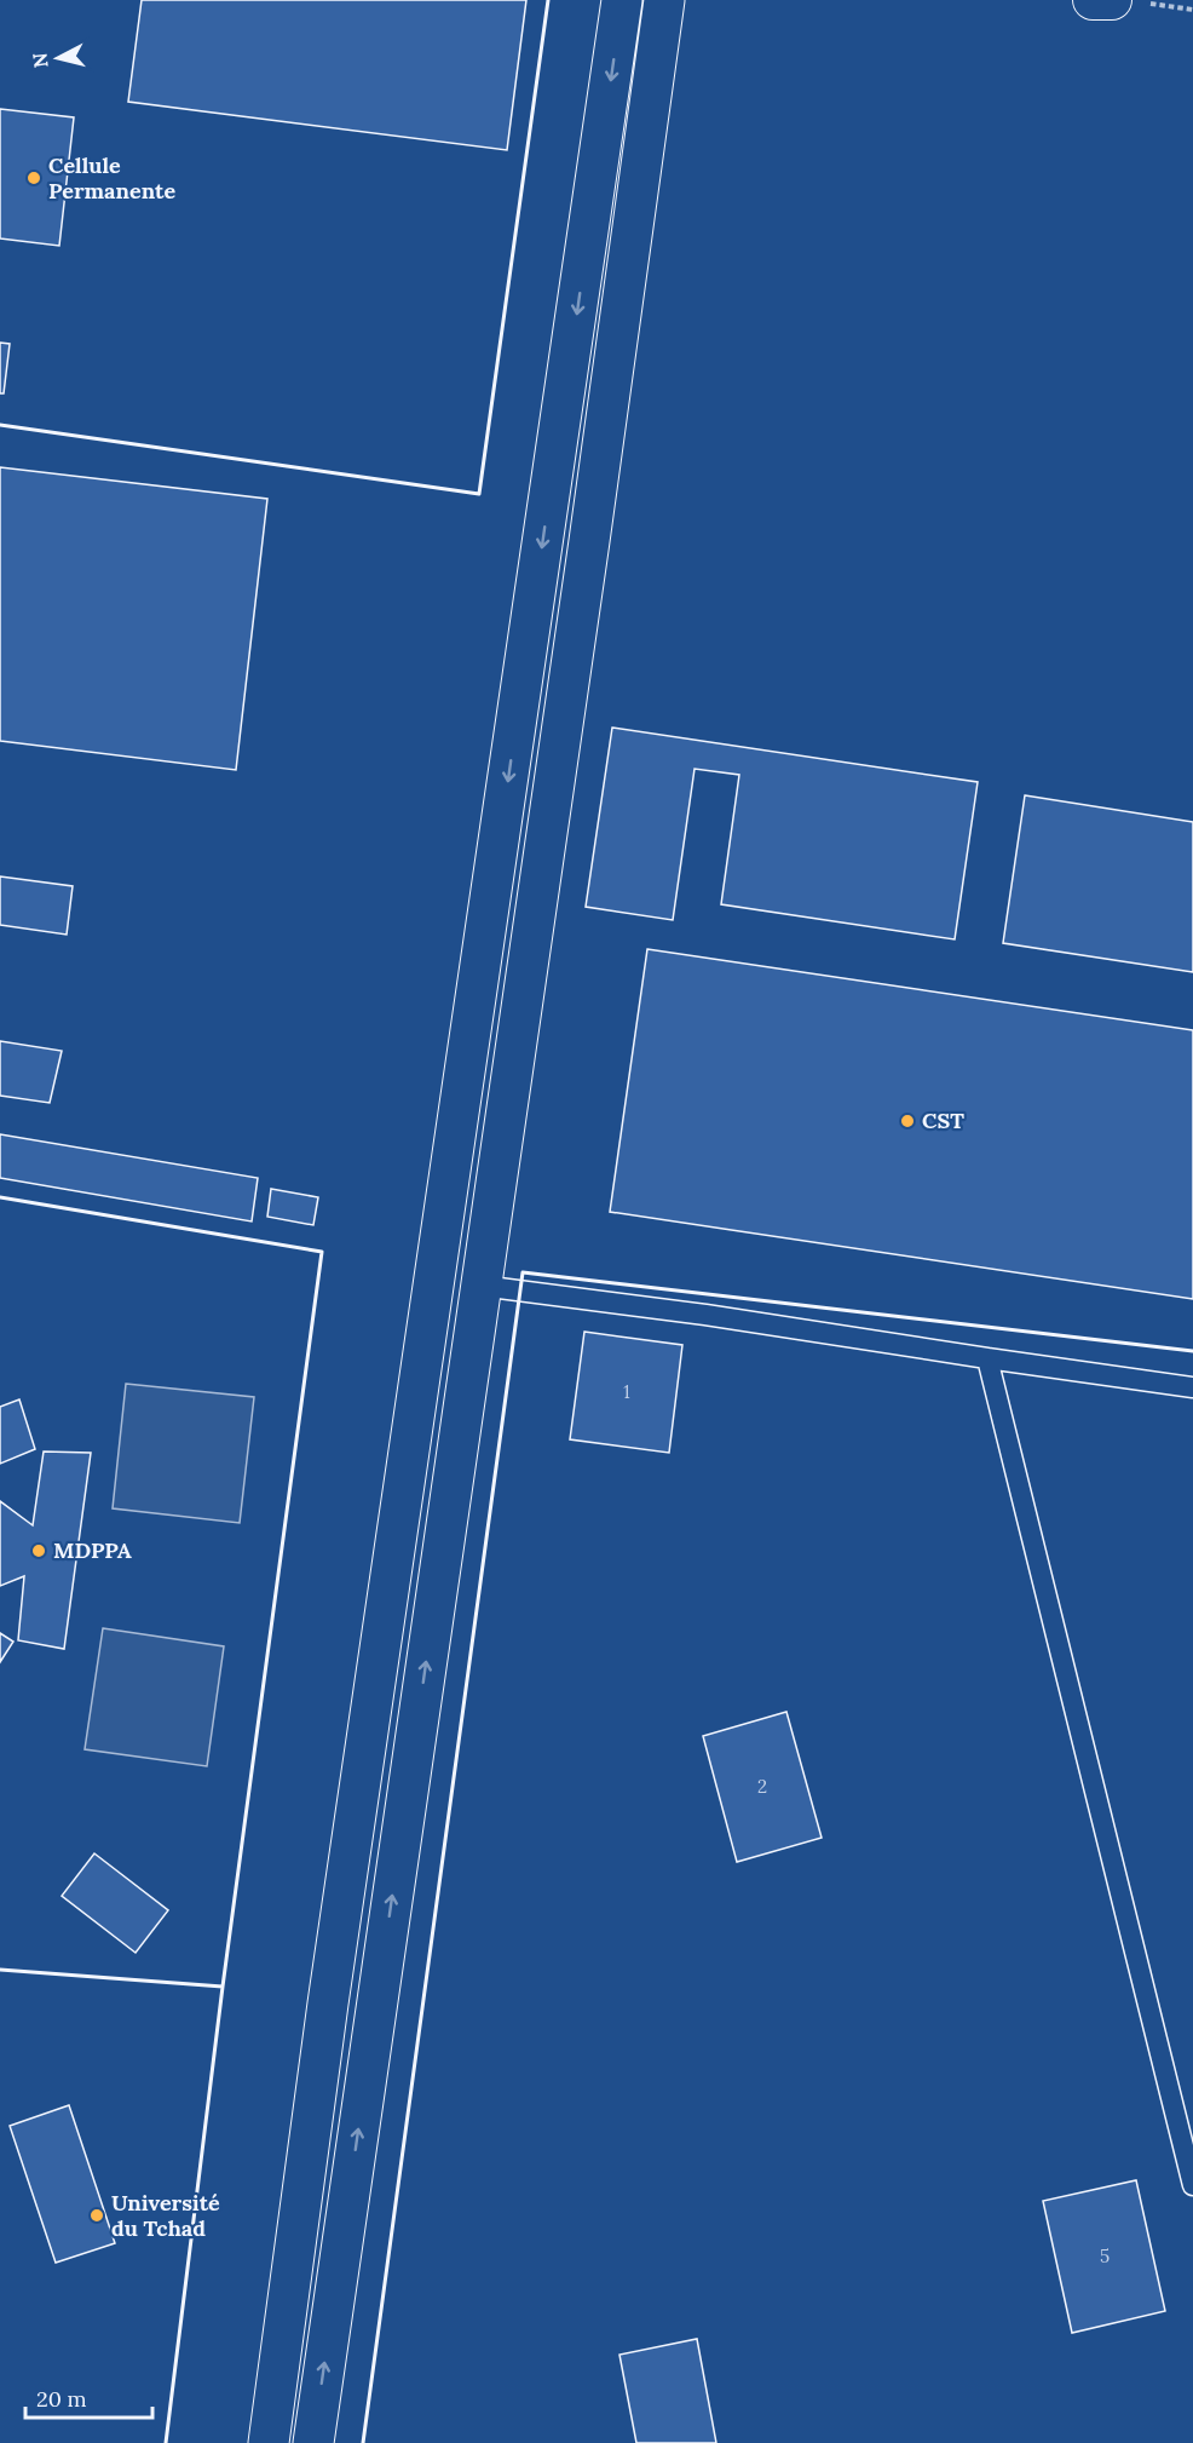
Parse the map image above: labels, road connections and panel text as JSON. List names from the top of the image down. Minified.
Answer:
{"places":["Cellule Permanente","CST","MDPPA","Université du Tchad"],"house_numbers":["1","2","5"],"scale_bar":"20 m","north":"left"}
